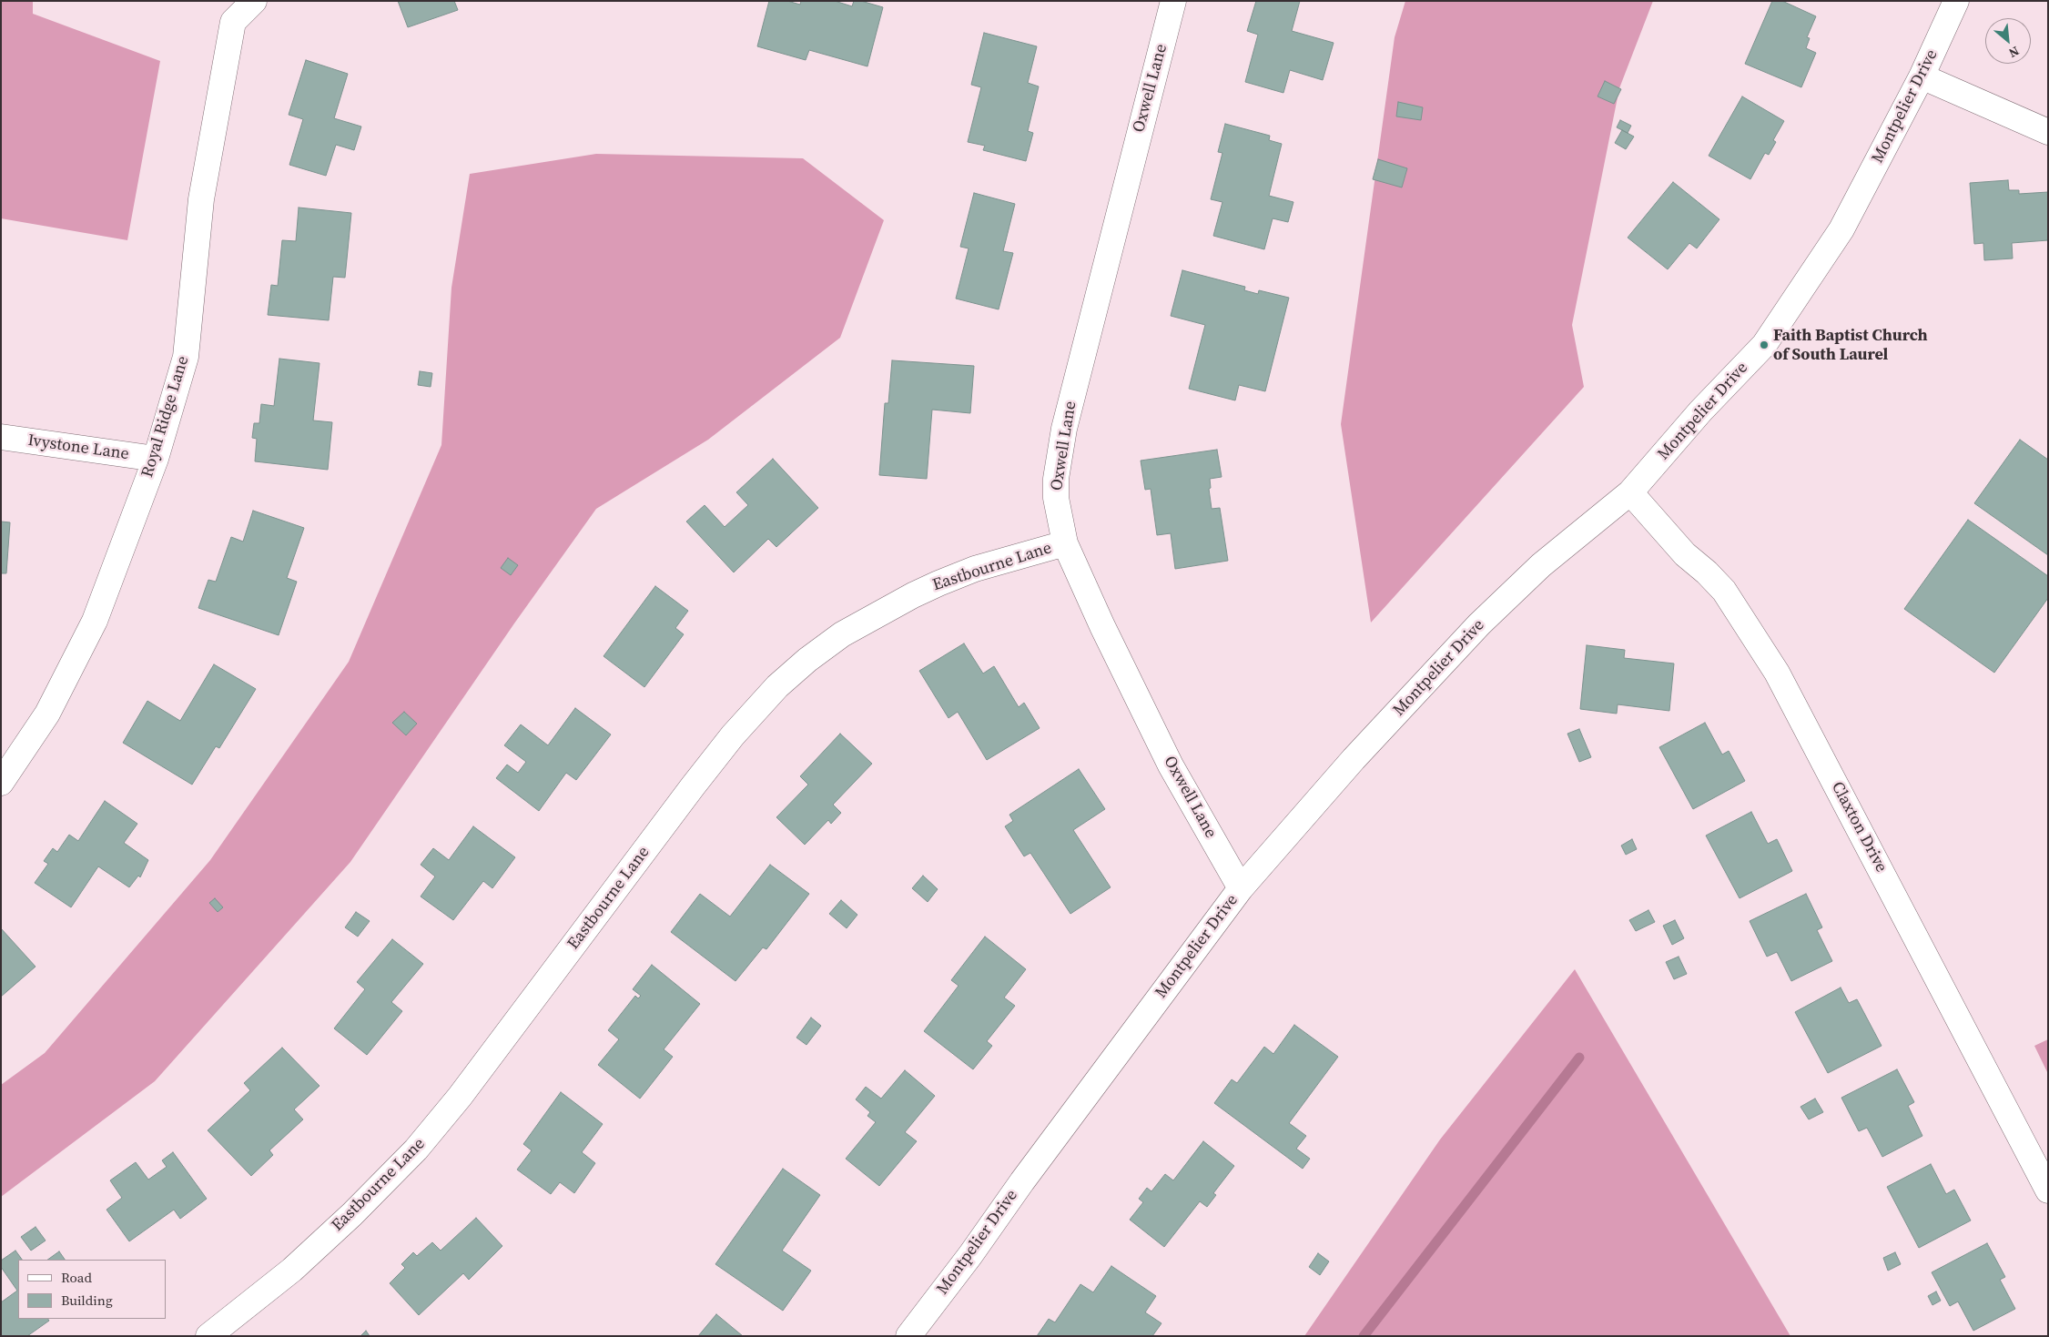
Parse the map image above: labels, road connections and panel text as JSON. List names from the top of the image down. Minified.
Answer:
{"streets":{"street":["Oxwell Lane","Montpelier Drive","Royal Ridge Lane","Ivystone Lane","Eastbourne Lane","Claxton Drive"]},"crossings":[["Oxwell Lane","Montpelier Drive"],["Oxwell Lane","Eastbourne Lane"],["Montpelier Drive","Claxton Drive"],["Royal Ridge Lane","Ivystone Lane"]],"places":["Faith Baptist Church of South Laurel"],"legend":["Road","Building"],"north":"bottom right"}
